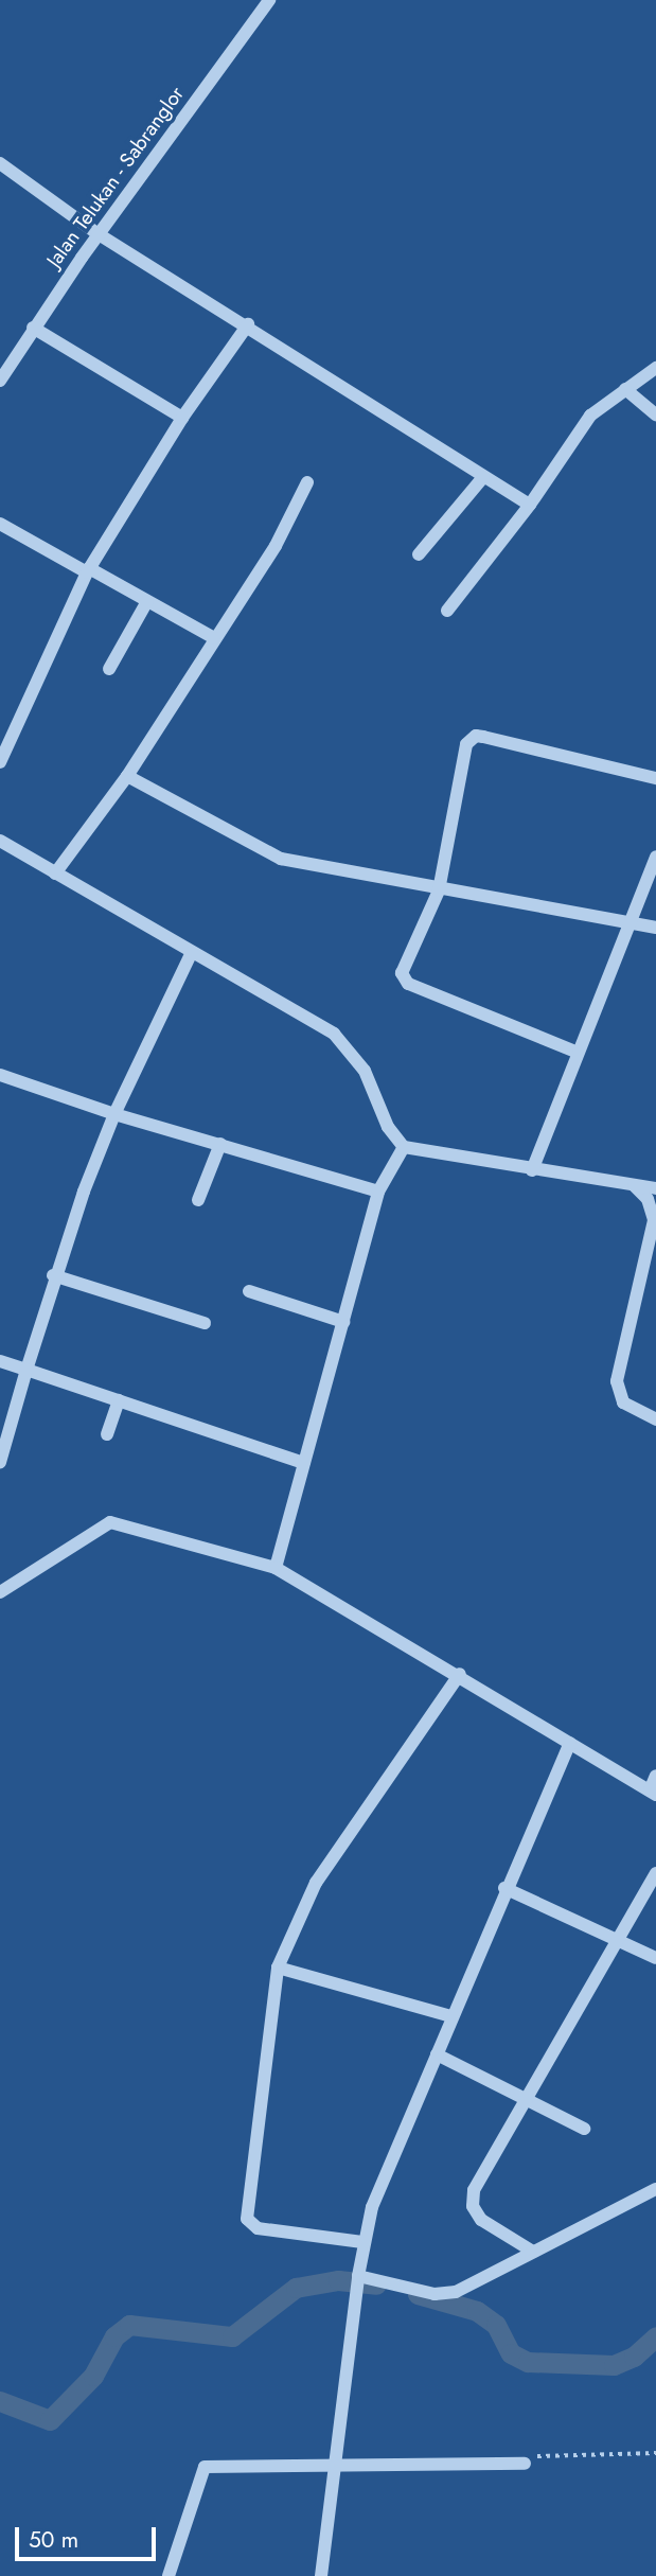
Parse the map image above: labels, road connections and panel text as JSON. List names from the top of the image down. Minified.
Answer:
{"streets":{"street":["Jalan Telukan - Sabranglor"]},"scale_bar":"50 m"}
